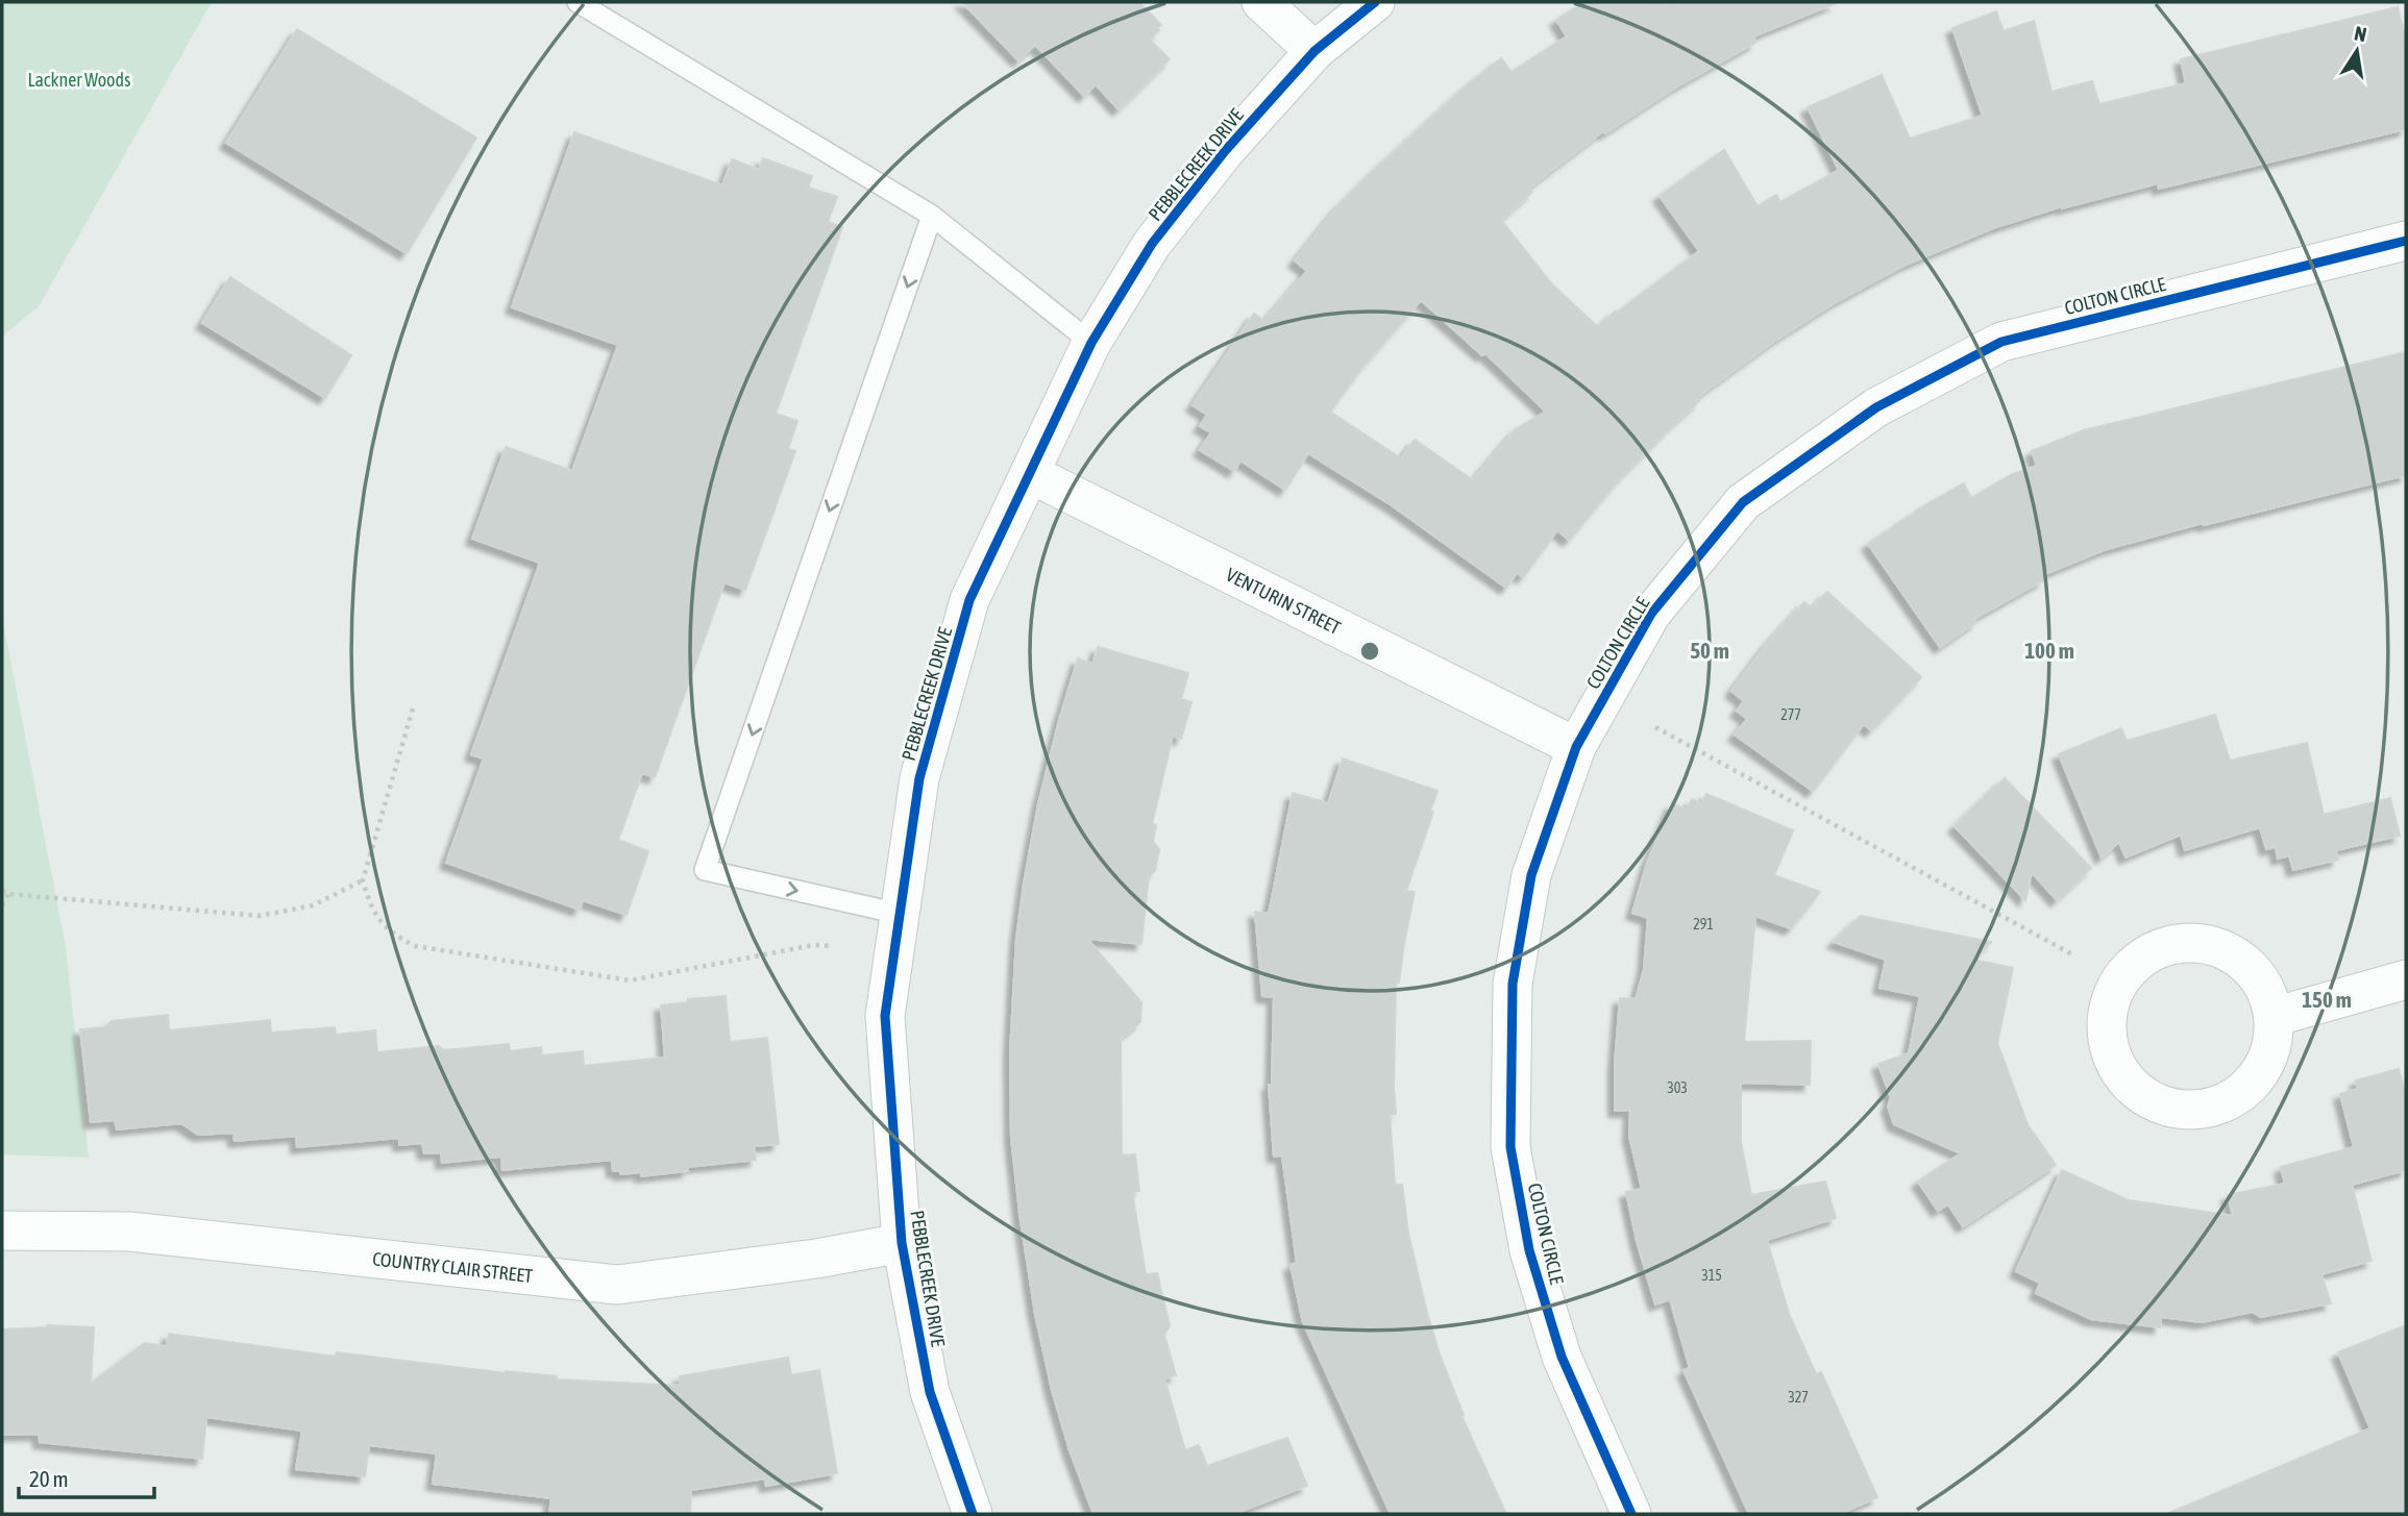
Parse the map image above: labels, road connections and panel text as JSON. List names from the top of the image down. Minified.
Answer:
{"streets":{"street":["PEBBLECREEK DRIVE","COLTON CIRCLE","VENTURIN STREET","COUNTRY CLAIR STREET"]},"crossings":[["PEBBLECREEK DRIVE","VENTURIN STREET"],["PEBBLECREEK DRIVE","COUNTRY CLAIR STREET"],["COLTON CIRCLE","VENTURIN STREET"]],"parks":["Lackner Woods"],"house_numbers":["277","291","303","315","327"],"scale_bar":"20 m","north":"top","rings":["50 m","100 m","150 m"]}
